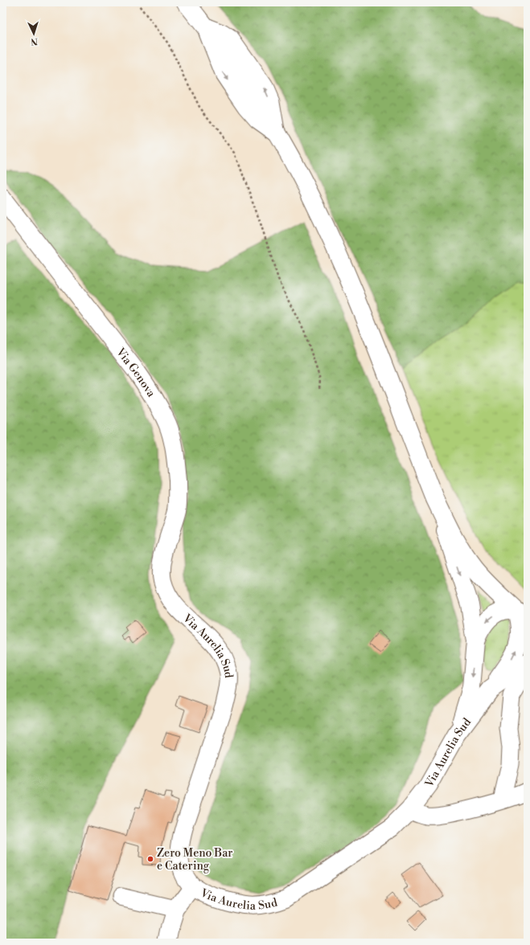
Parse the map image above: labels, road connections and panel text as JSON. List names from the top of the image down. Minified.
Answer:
{"streets":{"main road":["Via Genova","Via Aurelia Sud"]},"crossings":[["Via Genova","Via Aurelia Sud"]],"places":["Zero Meno Bar e Catering"],"north":"bottom"}
